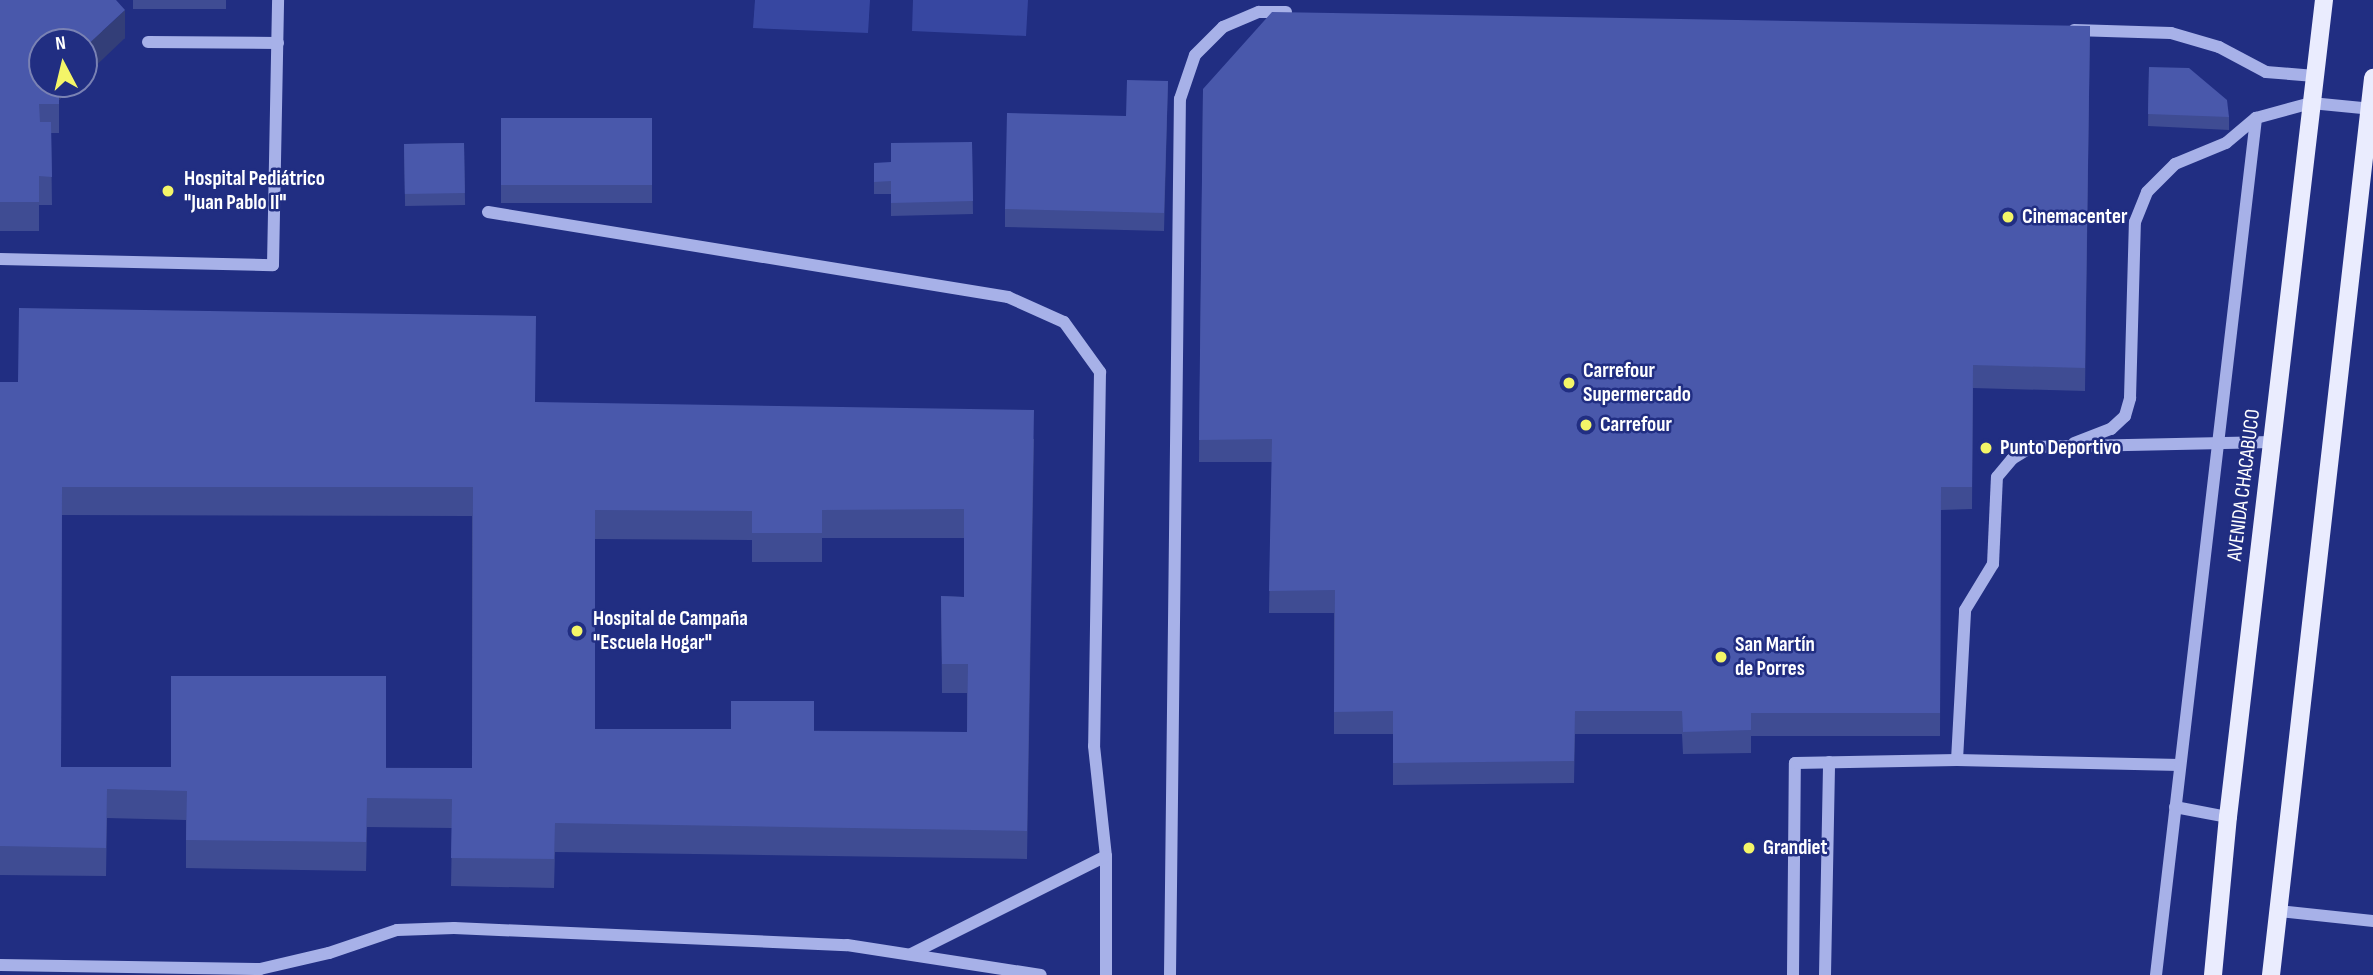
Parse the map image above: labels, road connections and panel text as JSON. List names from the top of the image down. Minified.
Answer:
{"streets":{"main road":["AVENIDA CHACABUCO"]},"places":["Hospital Pediátrico \"Juan Pablo II\"","Cinemacenter","Carrefour Supermercado","Carrefour","Punto Deportivo","Hospital de Campaña \"Escuela Hogar\"","San Martín de Porres","Grandiet"],"north":"top"}
